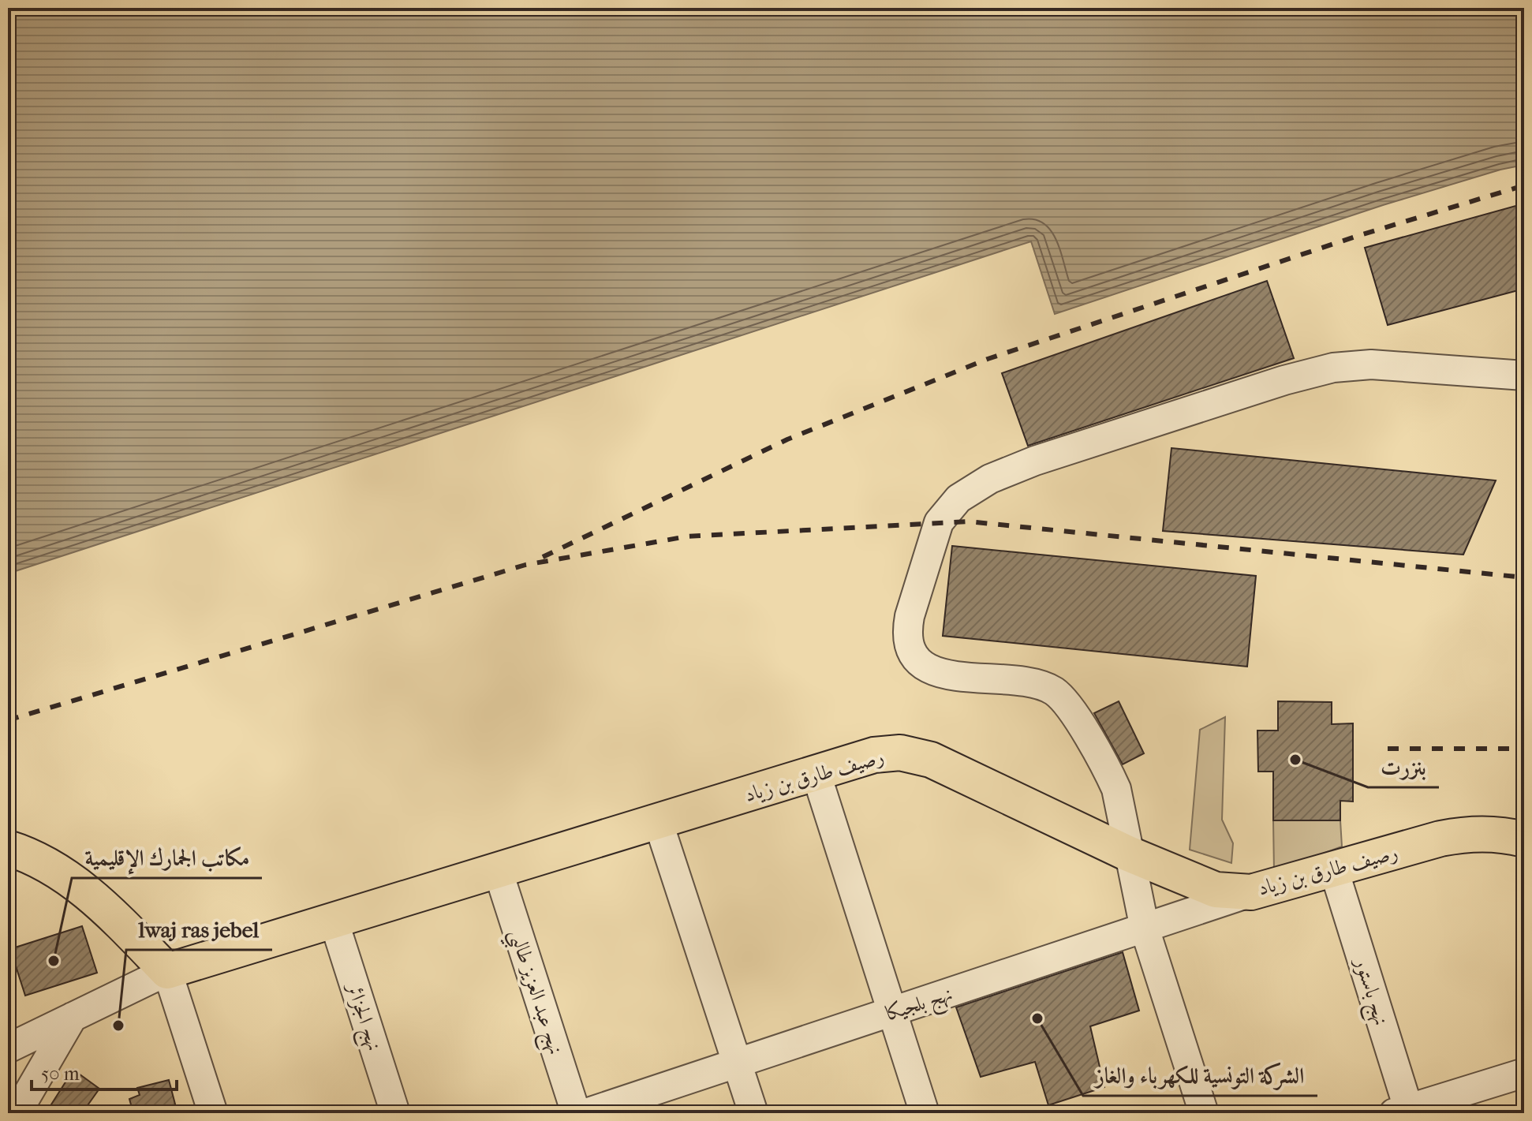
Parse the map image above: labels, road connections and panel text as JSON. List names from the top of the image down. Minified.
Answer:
{"streets":{"main road":["رصيف طارق بن زياد"],"street":["نهج عبد العزيز طالبي","نهج باستور","نهج بلجيكا","نهج الجزائر"]},"crossings":[["رصيف طارق بن زياد","نهج عبد العزيز طالبي"],["رصيف طارق بن زياد","نهج باستور"],["رصيف طارق بن زياد","نهج بلجيكا"],["رصيف طارق بن زياد","نهج الجزائر"]],"places":["بنزرت","مكاتب الجمارك الإقليمية","الشركة التونسية للكهرباء والغاز","lwaj ras jebel"],"scale_bar":"50 m"}
